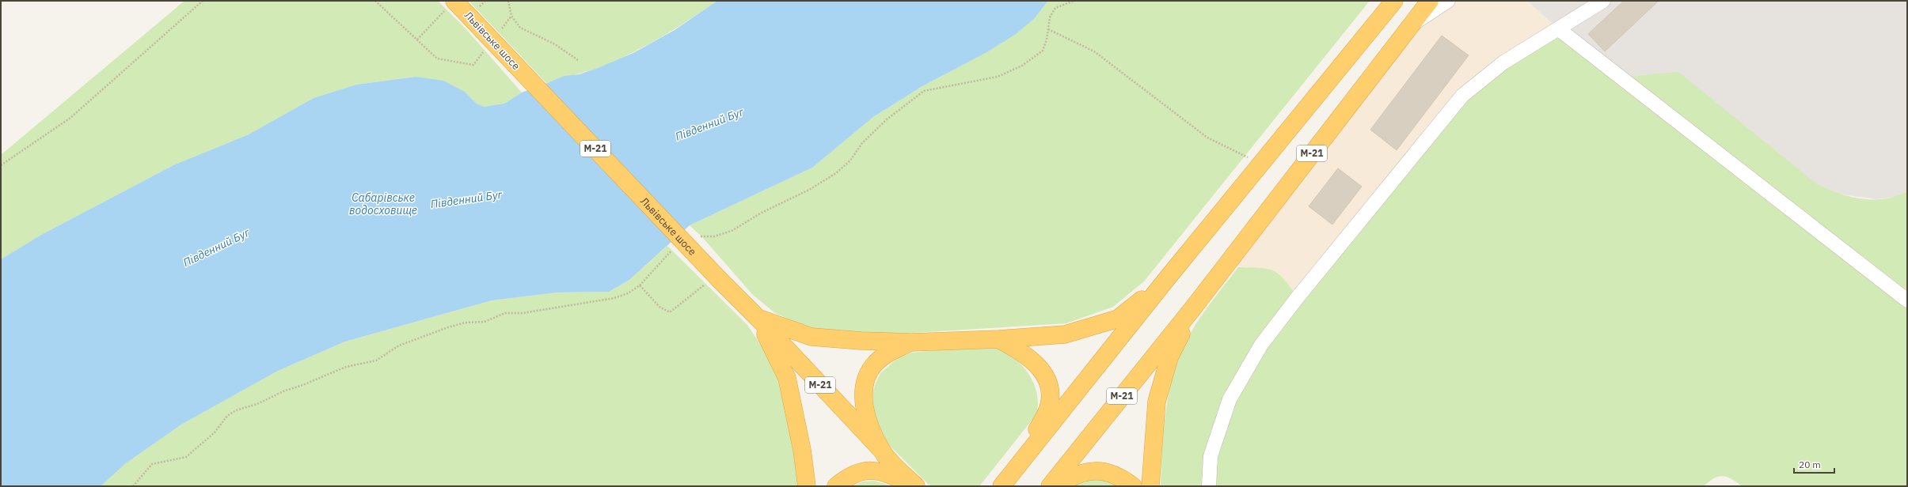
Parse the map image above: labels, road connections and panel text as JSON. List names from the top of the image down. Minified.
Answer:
{"streets":{"highway":["Львівське шосе","М-21"]},"crossings":[["Львівське шосе","М-21"]],"water":["Південний Буг","Сабарівське водосховище"],"scale_bar":"20 m"}
